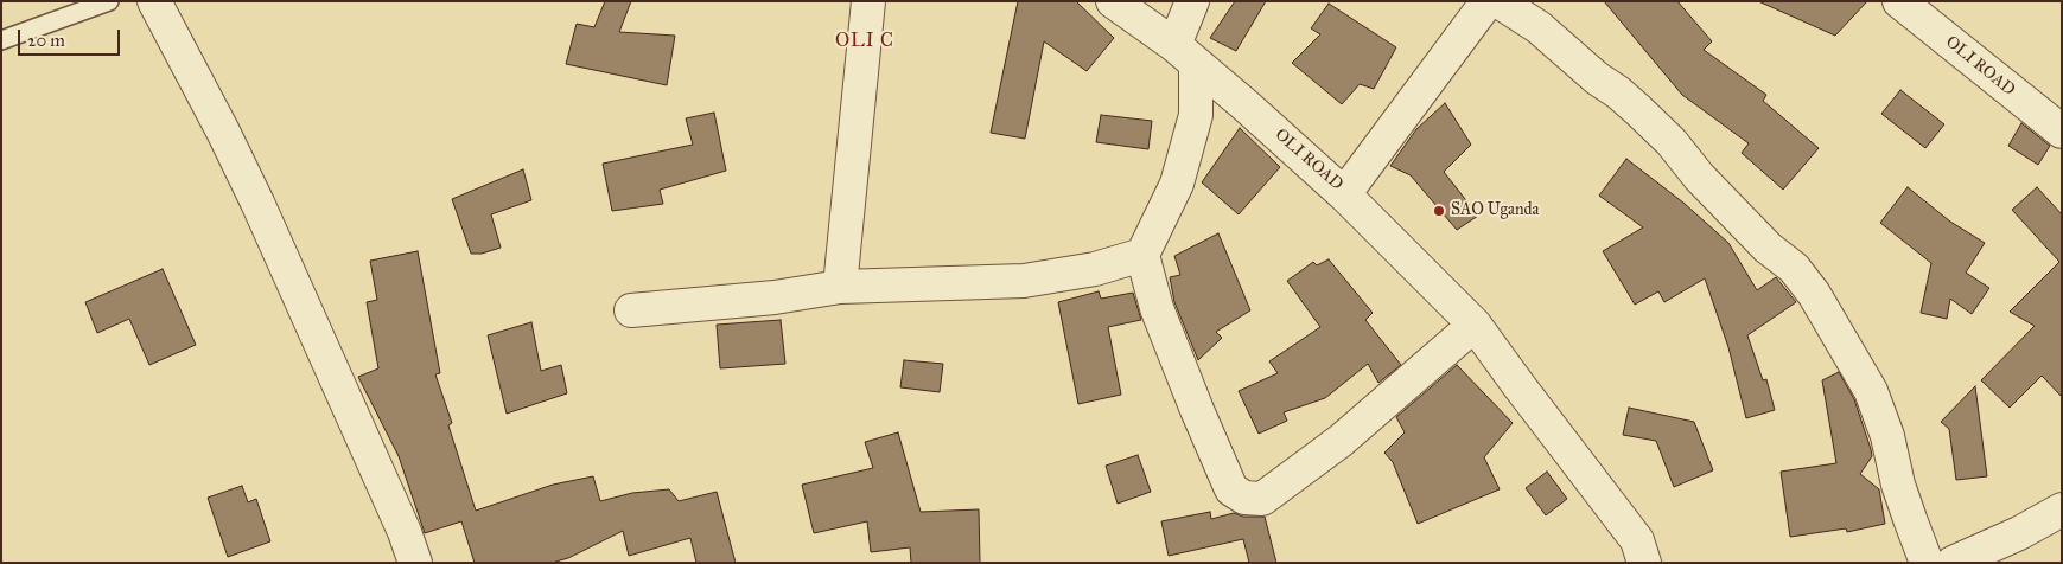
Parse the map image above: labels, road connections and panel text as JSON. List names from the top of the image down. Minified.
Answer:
{"streets":{"street":["OLI ROAD"]},"districts":["OLI C"],"places":["SAO Uganda"],"scale_bar":"20 m"}
